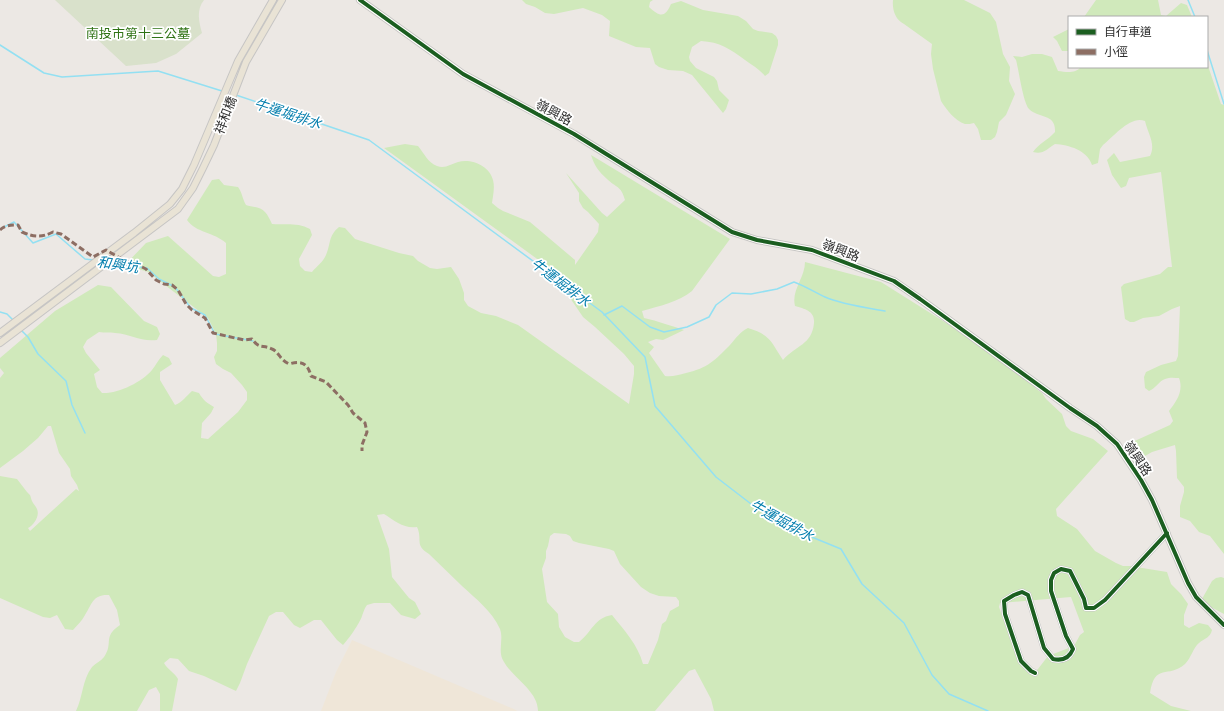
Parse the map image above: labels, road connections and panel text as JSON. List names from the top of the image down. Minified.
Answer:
{"streets":{"main road":["嶺興路","祥和橋"]},"water":["牛運堀排水","和興坑"],"parks":["南投市第十三公墓"],"legend":["自行車道","小徑"]}
